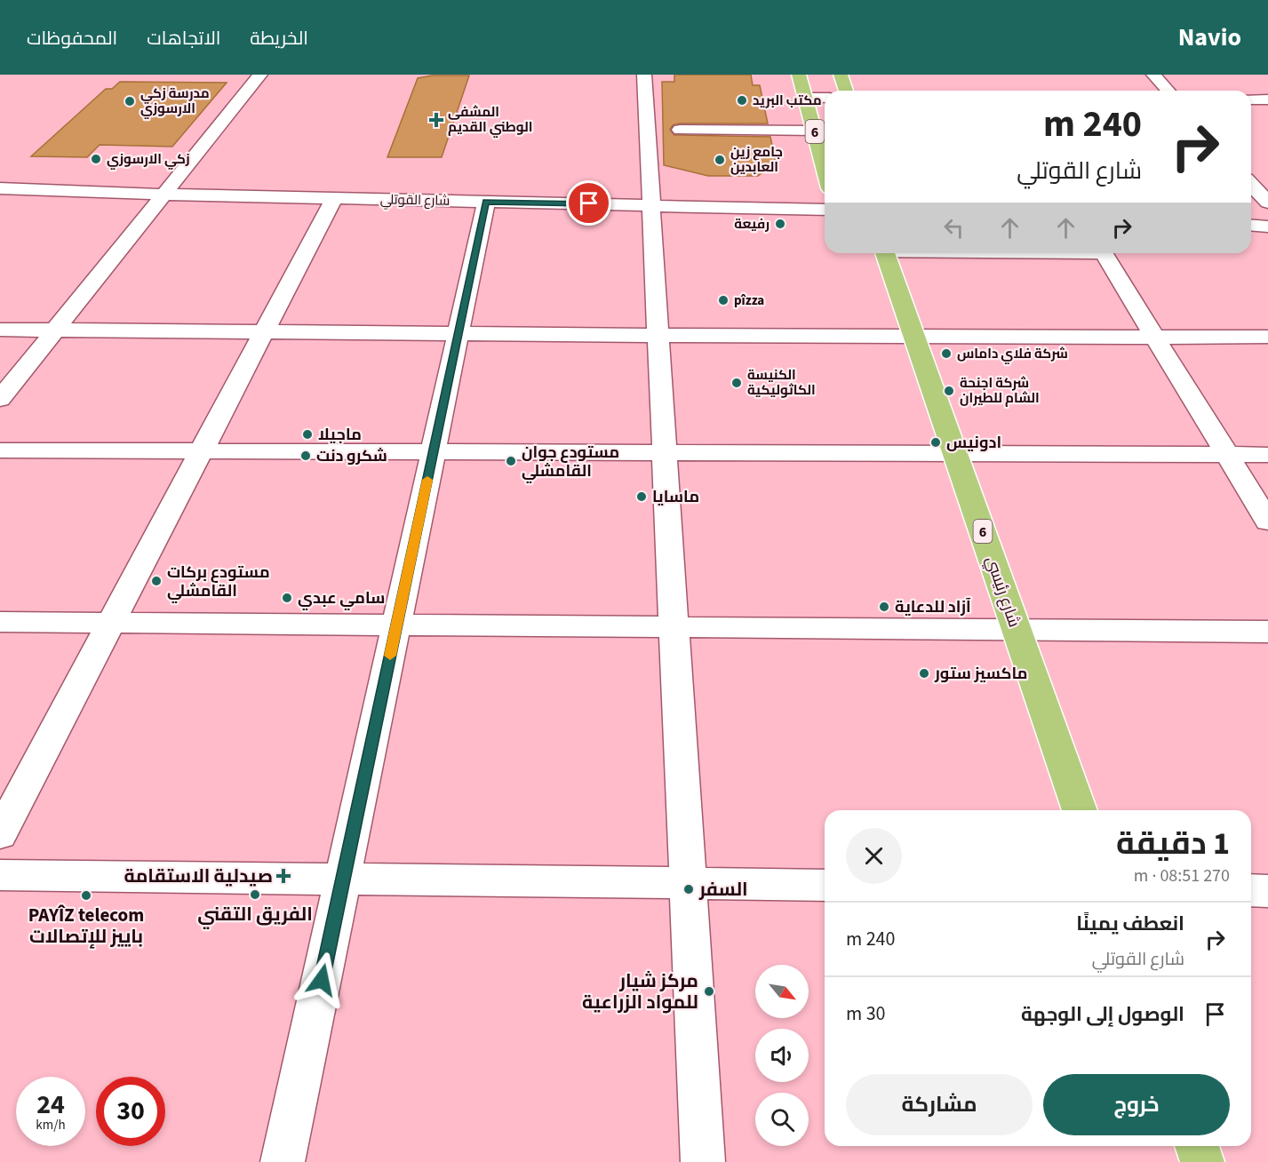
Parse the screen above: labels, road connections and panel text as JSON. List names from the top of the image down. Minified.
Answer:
{"streets":{"highway":["6","شارع رئيسي"],"street":["شارع القوتلي"]},"places":{"other":["مكتب البريد","مدرسة زكي الارسوزي","زكي الارسوزي","جامع زين العابدين","رفيعة","pîzza","شركة فلاي داماس","الكنيسة الكاثوليكية","شركة اجنحة الشام للطيران","ماجيلا","ادونيس","شكرو دنت","مستودع جوان القامشلي","ماسايا","مستودع بركات القامشلي","سامي عبدي","آزاد للدعاية","ماكسيز ستور","السفر","الفريق التقني","PAYÎZ telecom باييز للإتصالات","مركز شيار للمواد الزراعية"],"health":["المشفى الوطني القديم","صيدلية الاستقامة"]},"north":"bottom right","page":{"header":"Navio","nav":["الخريطة","الاتجاهات","المحفوظات"],"turn":["240 m","شارع القوتلي"],"heading":["1 دقيقة","270 m · 08:51"],"list":[{"name":"انعطف يمينًا","note":"شارع القوتلي","value":"240 m"},{"name":"الوصول إلى الوجهة","value":"30 m"}],"buttons":["خروج","مشاركة"],"speed":"24 km/h","limit":"30"}}
